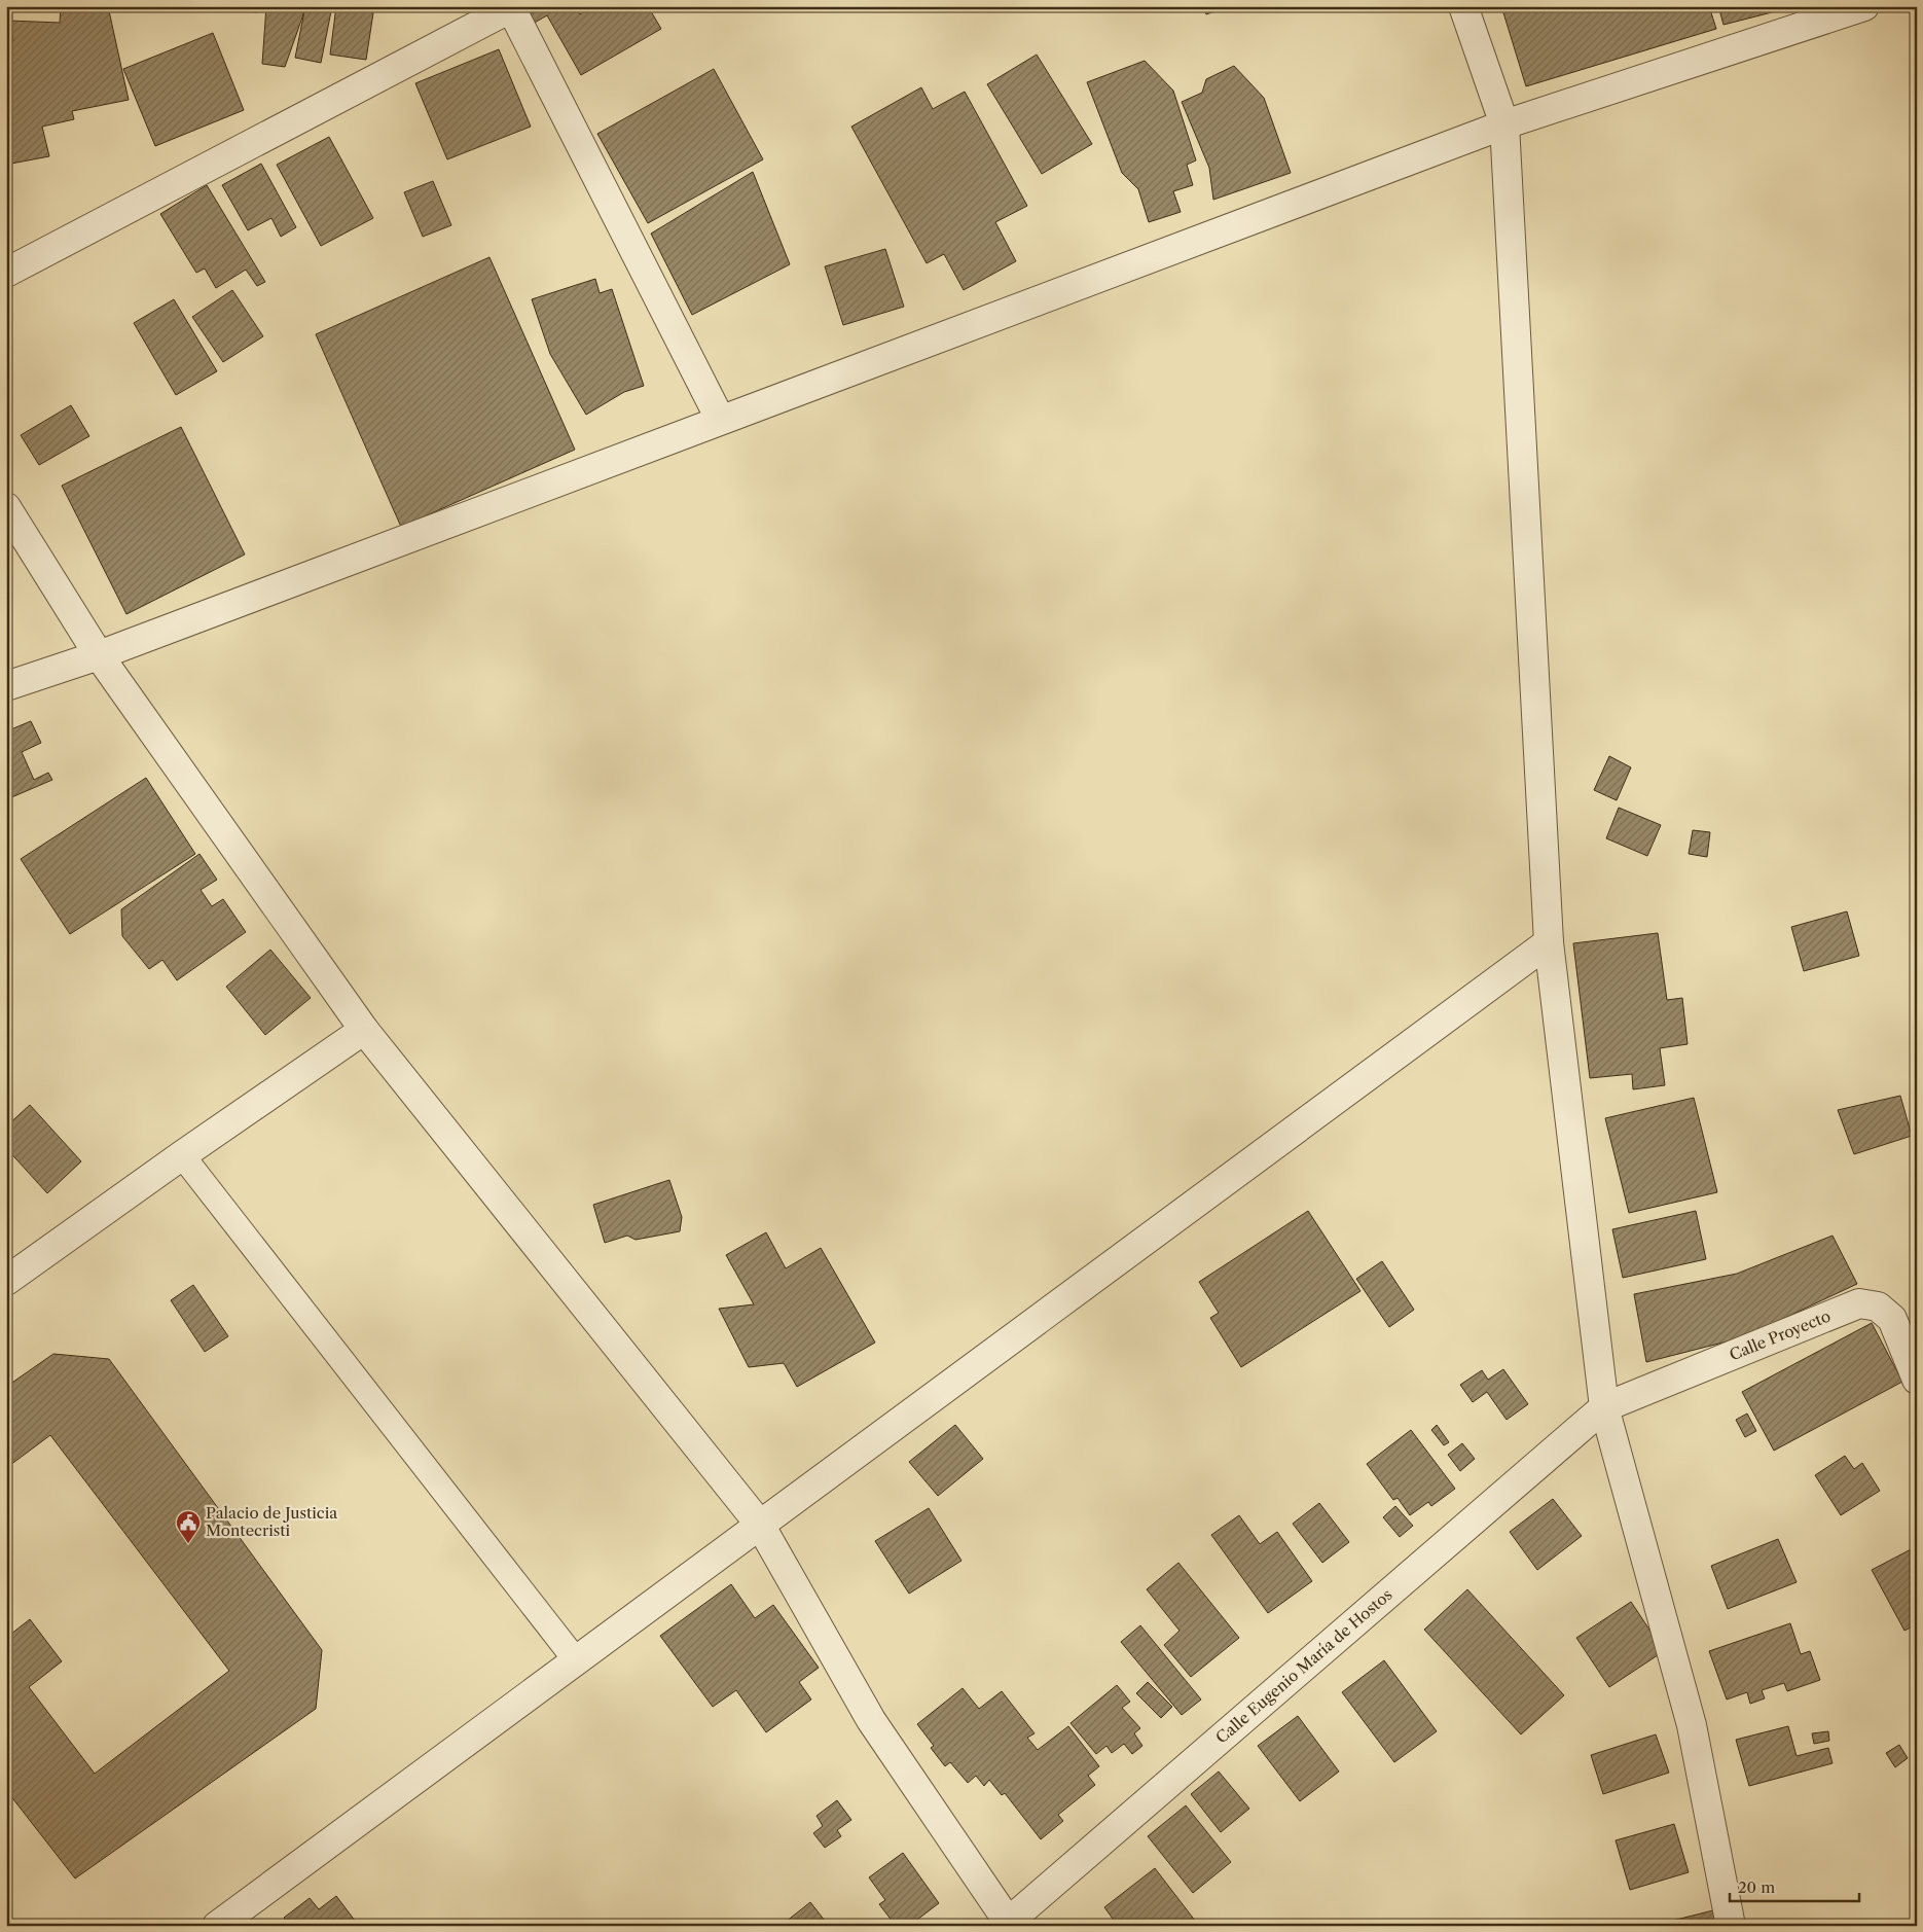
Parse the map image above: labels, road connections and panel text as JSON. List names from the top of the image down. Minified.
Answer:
{"streets":{"street":["Calle Proyecto","Calle Eugenio María de Hostos"]},"crossings":[["Calle Proyecto","Calle Eugenio María de Hostos"]],"places":{"public building":["Palacio de Justicia Montecristi"]},"scale_bar":"20 m"}
